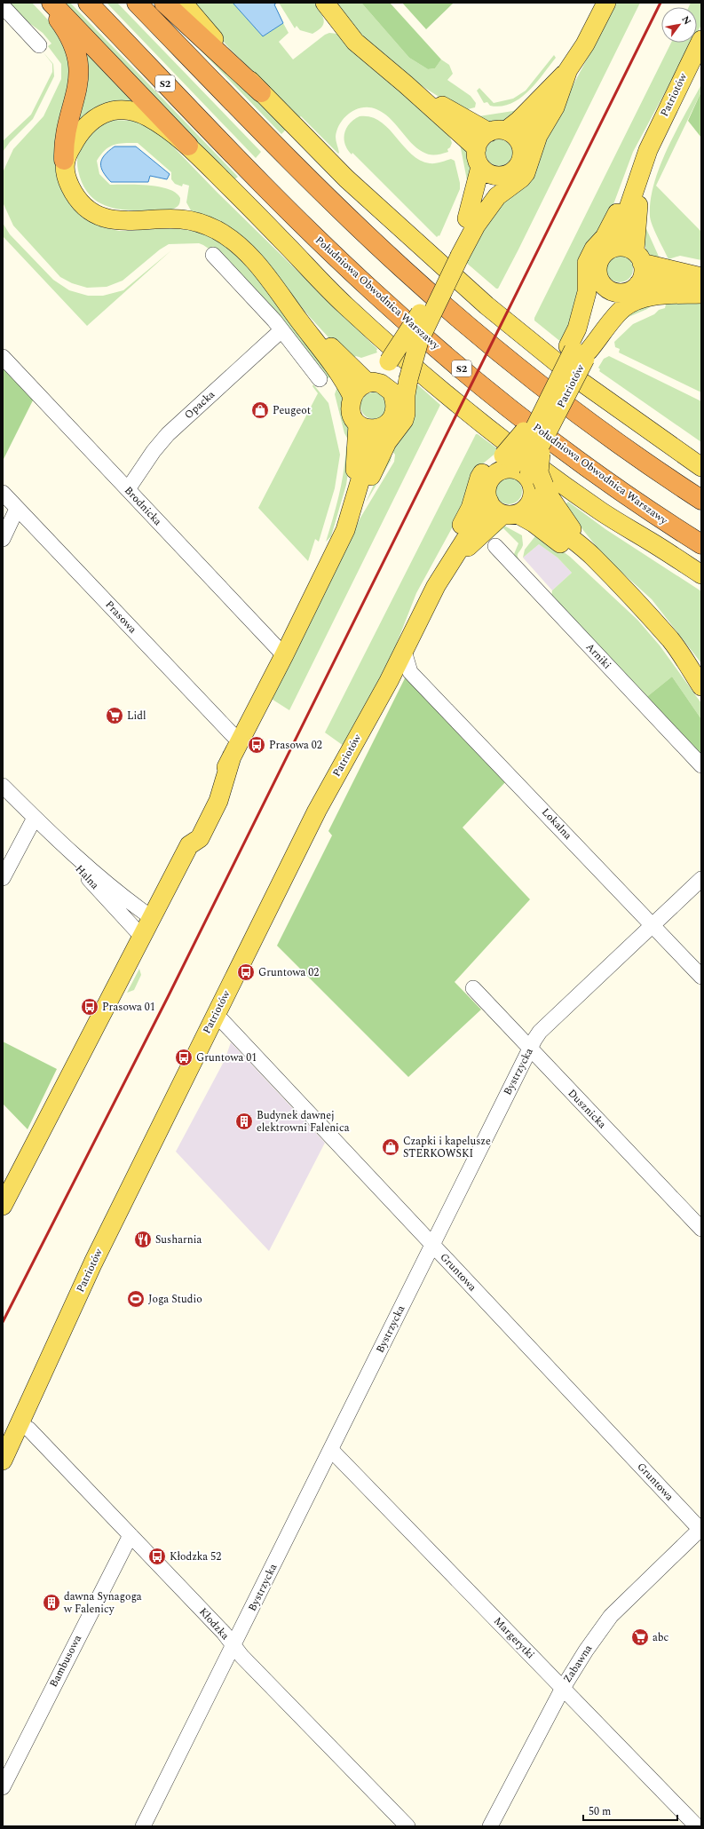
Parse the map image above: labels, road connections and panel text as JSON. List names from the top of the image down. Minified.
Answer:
{"streets":{"highway":["S2","Południowa Obwodnica Warszawy"],"main road":["Patriotów"],"street":["Opacka","Brodnicka","Prasowa","Arniki","Lokalna","Halna","Bystrzycka","Dusznicka","Gruntowa","Kłodzka","Margerytki","Bambusowa","Zabawna"]},"crossings":[["Patriotów","Lokalna"],["Patriotów","Gruntowa"],["Patriotów","Kłodzka"],["Opacka","Brodnicka"],["Lokalna","Bystrzycka"],["Bystrzycka","Dusznicka"],["Bystrzycka","Gruntowa"],["Bystrzycka","Kłodzka"],["Bystrzycka","Margerytki"],["Gruntowa","Zabawna"],["Kłodzka","Bambusowa"],["Margerytki","Zabawna"]],"places":{"shop":["Peugeot","Czapki i kapelusze STERKOWSKI"],"supermarket":["Lidl","abc"],"bus stop":["Prasowa 02","Gruntowa 02","Prasowa 01","Gruntowa 01","Kłodzka 52"],"building":["Budynek dawnej elektrowni Falenica","dawna Synagoga w Falenicy"],"restaurant":["Susharnia"],"sports":["Joga Studio"]},"scale_bar":"50 m","north":"top right"}
